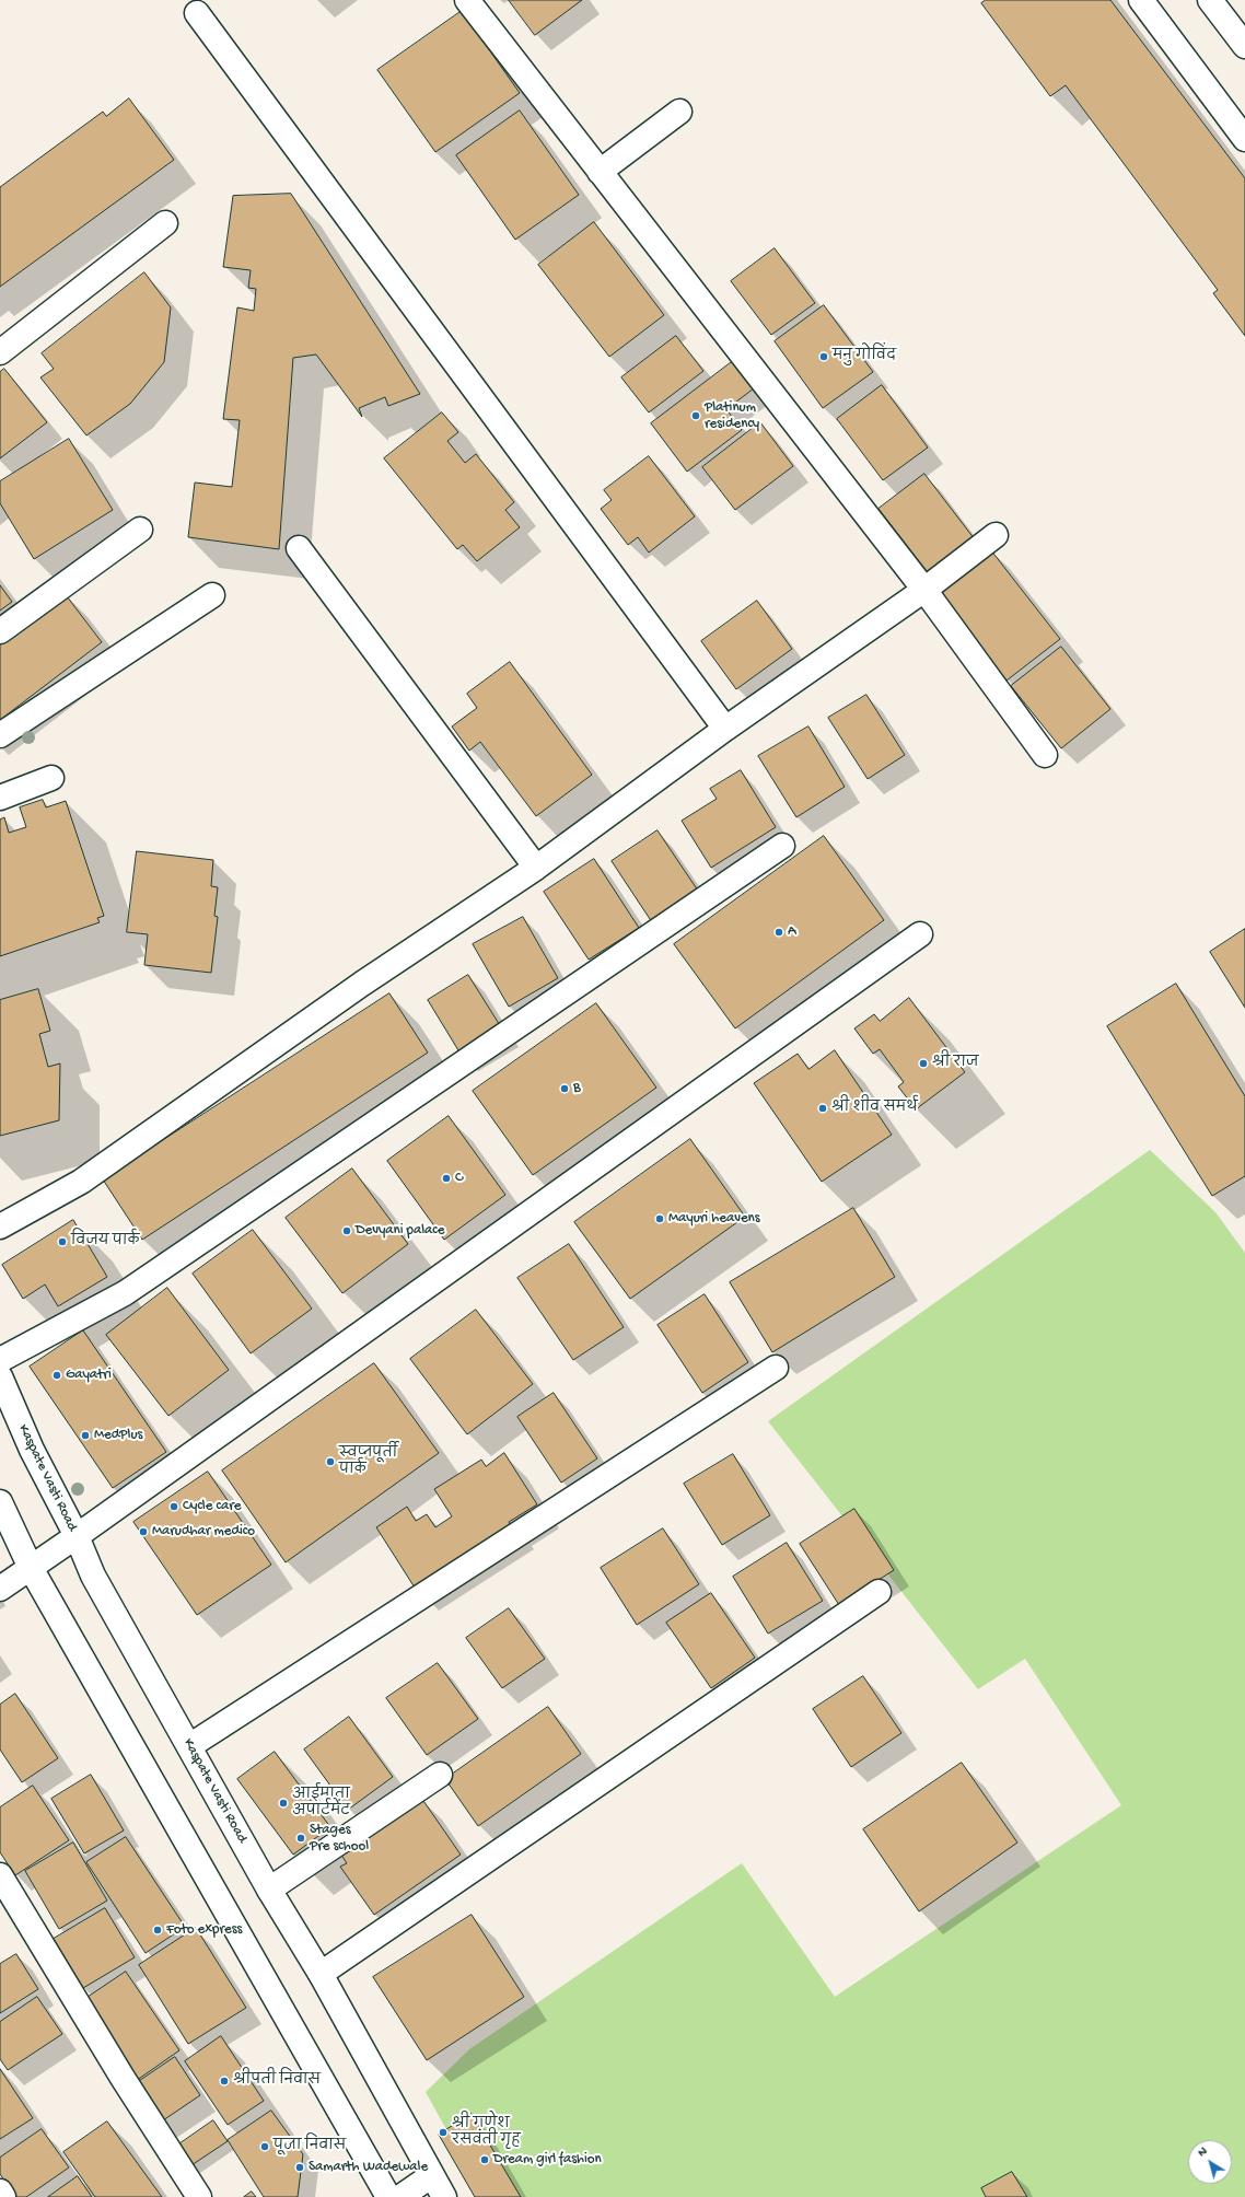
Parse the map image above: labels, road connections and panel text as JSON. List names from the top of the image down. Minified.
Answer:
{"streets":{"street":["Kaspate Vasti Road"]},"places":["मनु गोविंद","Platinum residency","A","श्री राज","B","श्री शीव समर्थ","C","Mayuri heavens","Devyani palace","विजय पार्क","Gayatri","MedPlus","स्वप्नपूर्ती पार्क","Cycle care","Marudhar medico","आईमाता अपार्टमेंट","Stages Pre school","Foto express","श्रीपती निवास","श्री गणेश रसवंती गृह","पूजा निवास","Dream girl fashion","Samarth Wadewale"],"north":"top left"}
